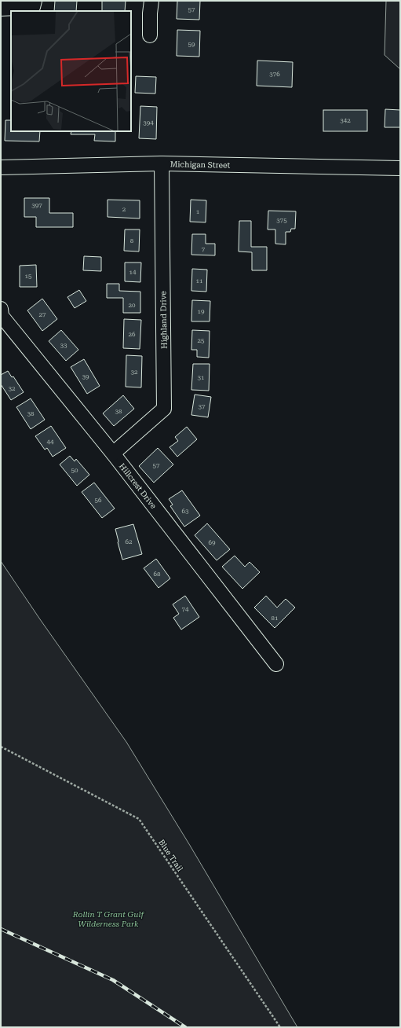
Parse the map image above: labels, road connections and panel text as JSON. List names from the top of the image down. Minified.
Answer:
{"streets":{"street":["Michigan Street","Highland Drive","Hillcrest Drive"],"path":["Blue Trail"]},"crossings":[["Michigan Street","Highland Drive"],["Highland Drive","Hillcrest Drive"]],"parks":["Rollin T Grant Gulf Wilderness Park"],"house_numbers":["57","59","376","342","394","397","2","1","375","8","7","14","15","11","20","19","27","26","25","33","32","39","31","32","37","38","38","44","57","50","56","63","62","69","68","74","81"]}
